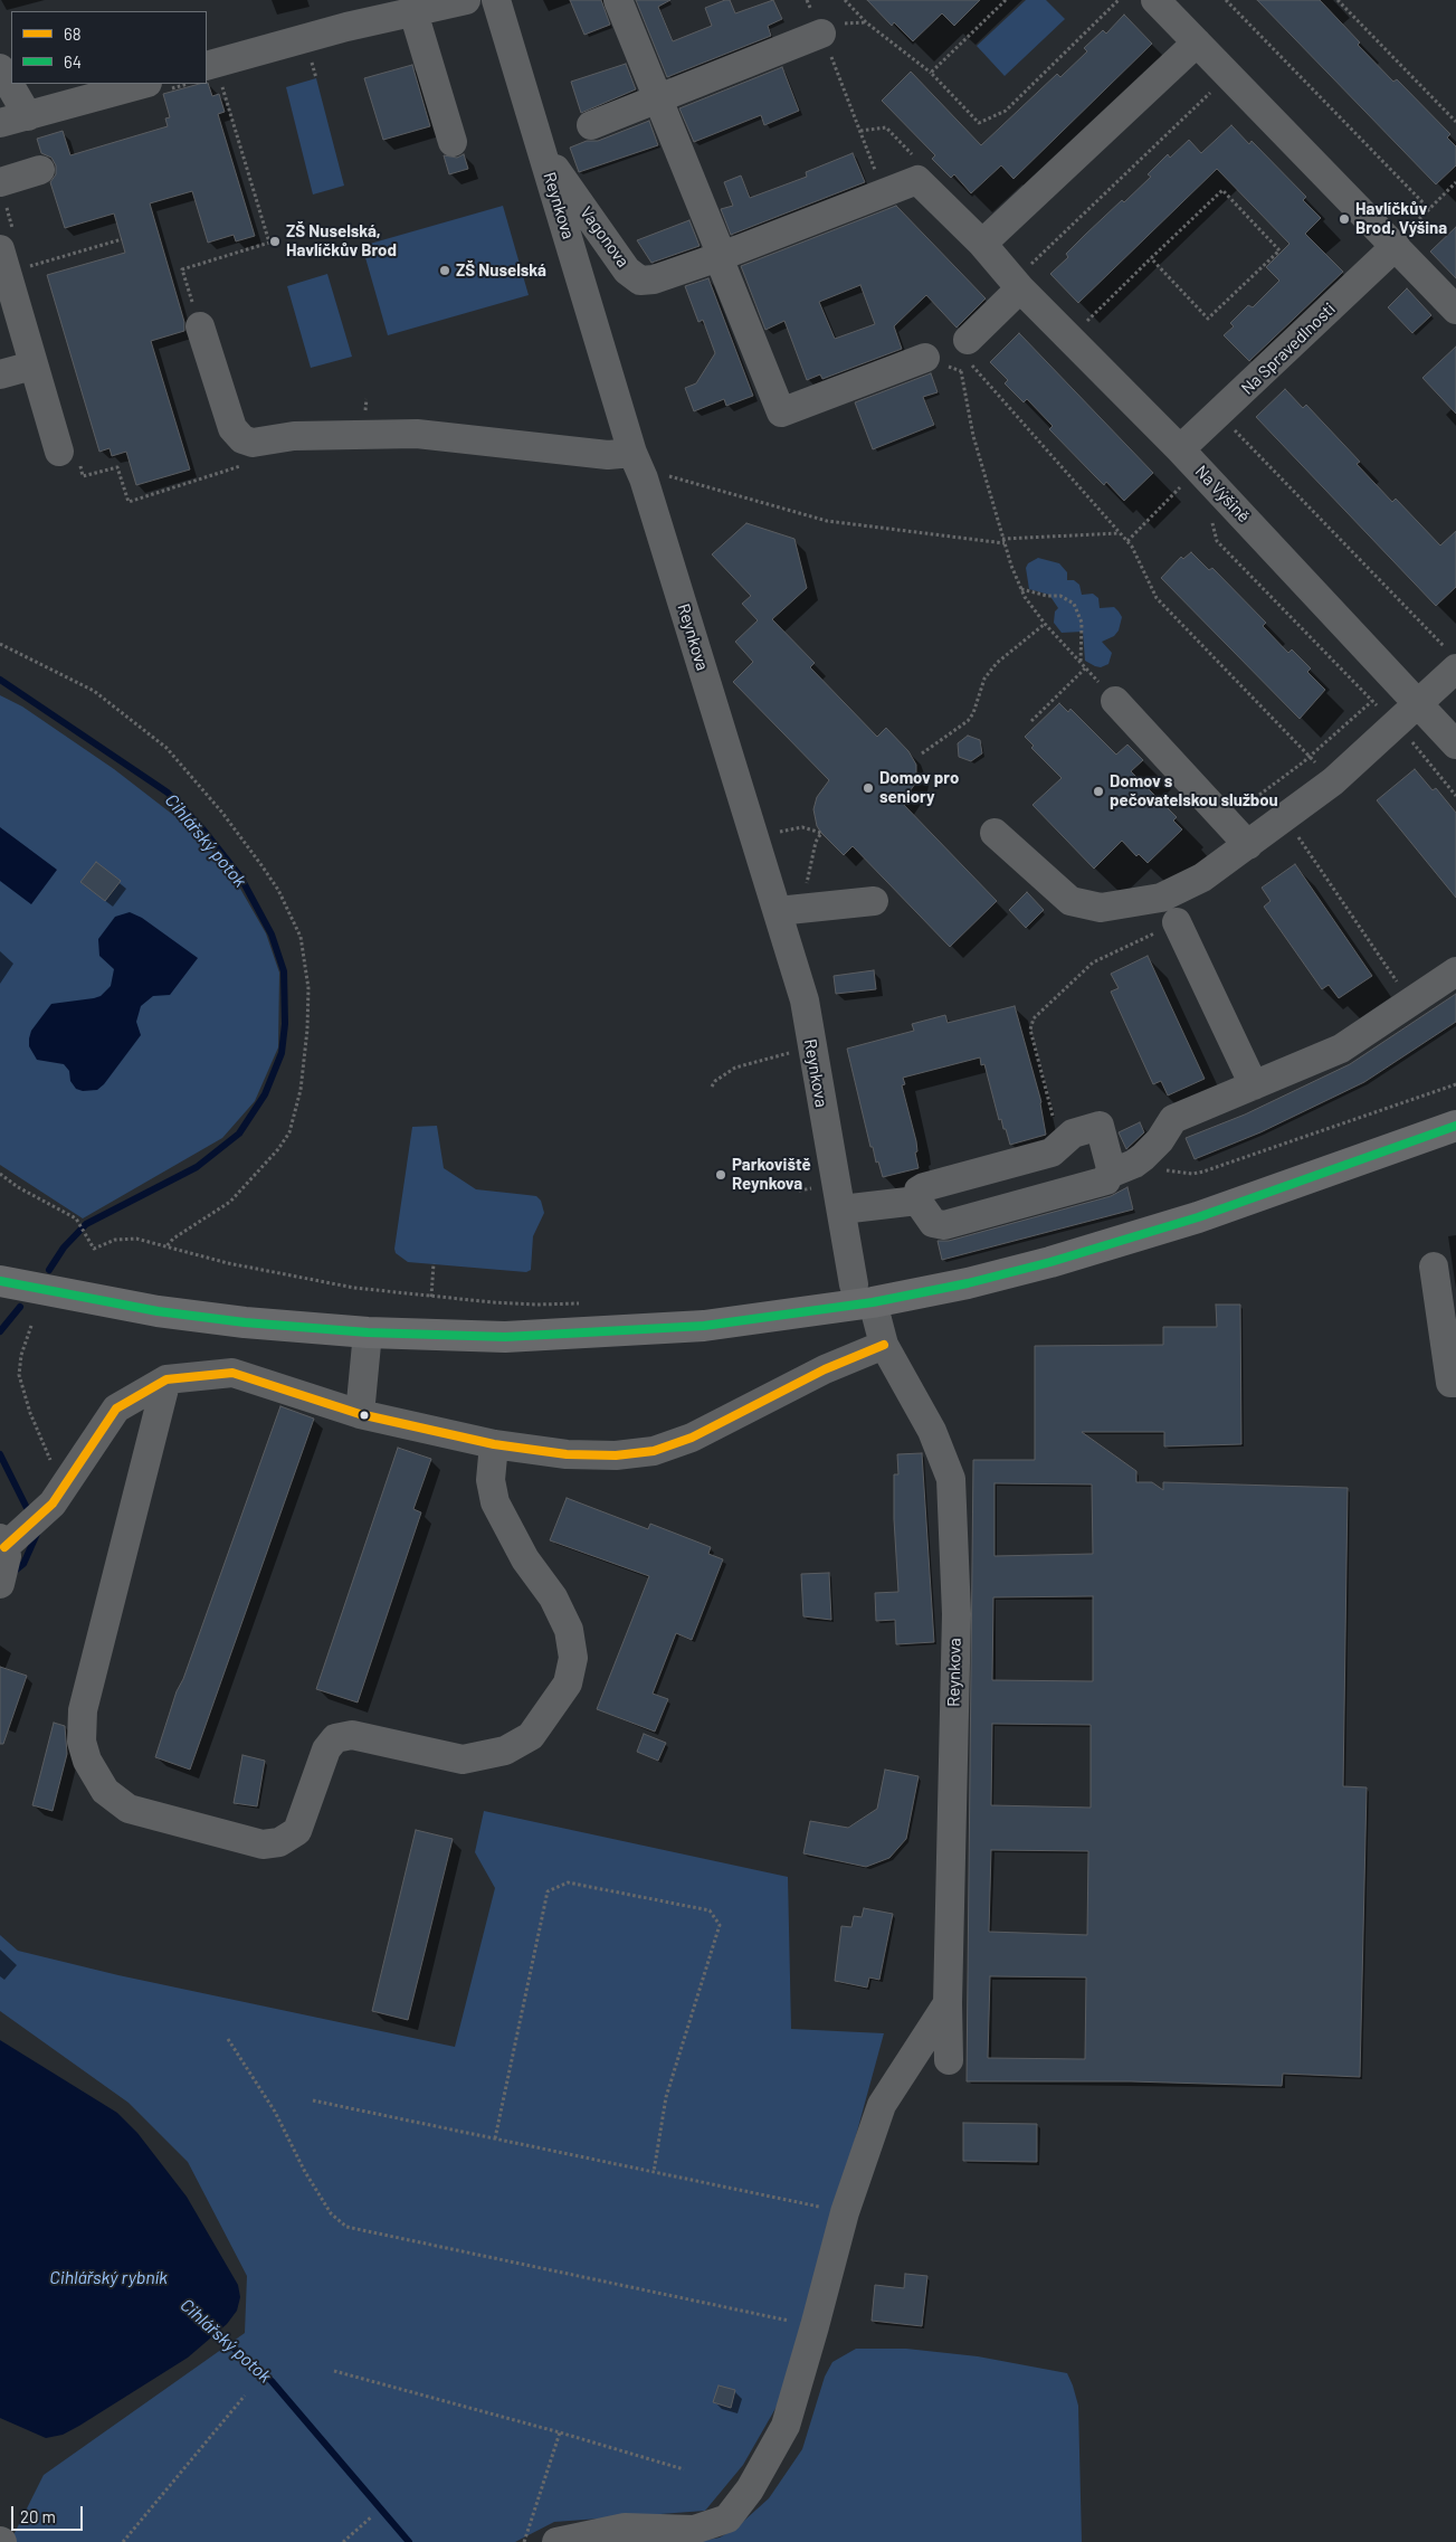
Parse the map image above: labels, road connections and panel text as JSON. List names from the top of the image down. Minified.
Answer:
{"streets":{"street":["Reynkova","Vagonova","Na Spravedlnosti","Na Výšině"]},"crossings":[["Reynkova","Vagonova"],["Vagonova","Na Výšině"],["Na Spravedlnosti","Na Výšině"]],"water":["Cihlářský potok","Cihlářský rybník"],"places":["Havlíčkův Brod, Výšina","ZŠ Nuselská, Havlíčkův Brod","ZŠ Nuselská","Domov pro seniory","Domov s pečovatelskou službou","Parkoviště Reynkova"],"lines":["transit line 64","transit line 68"],"legend":["68","64"],"scale_bar":"20 m"}
